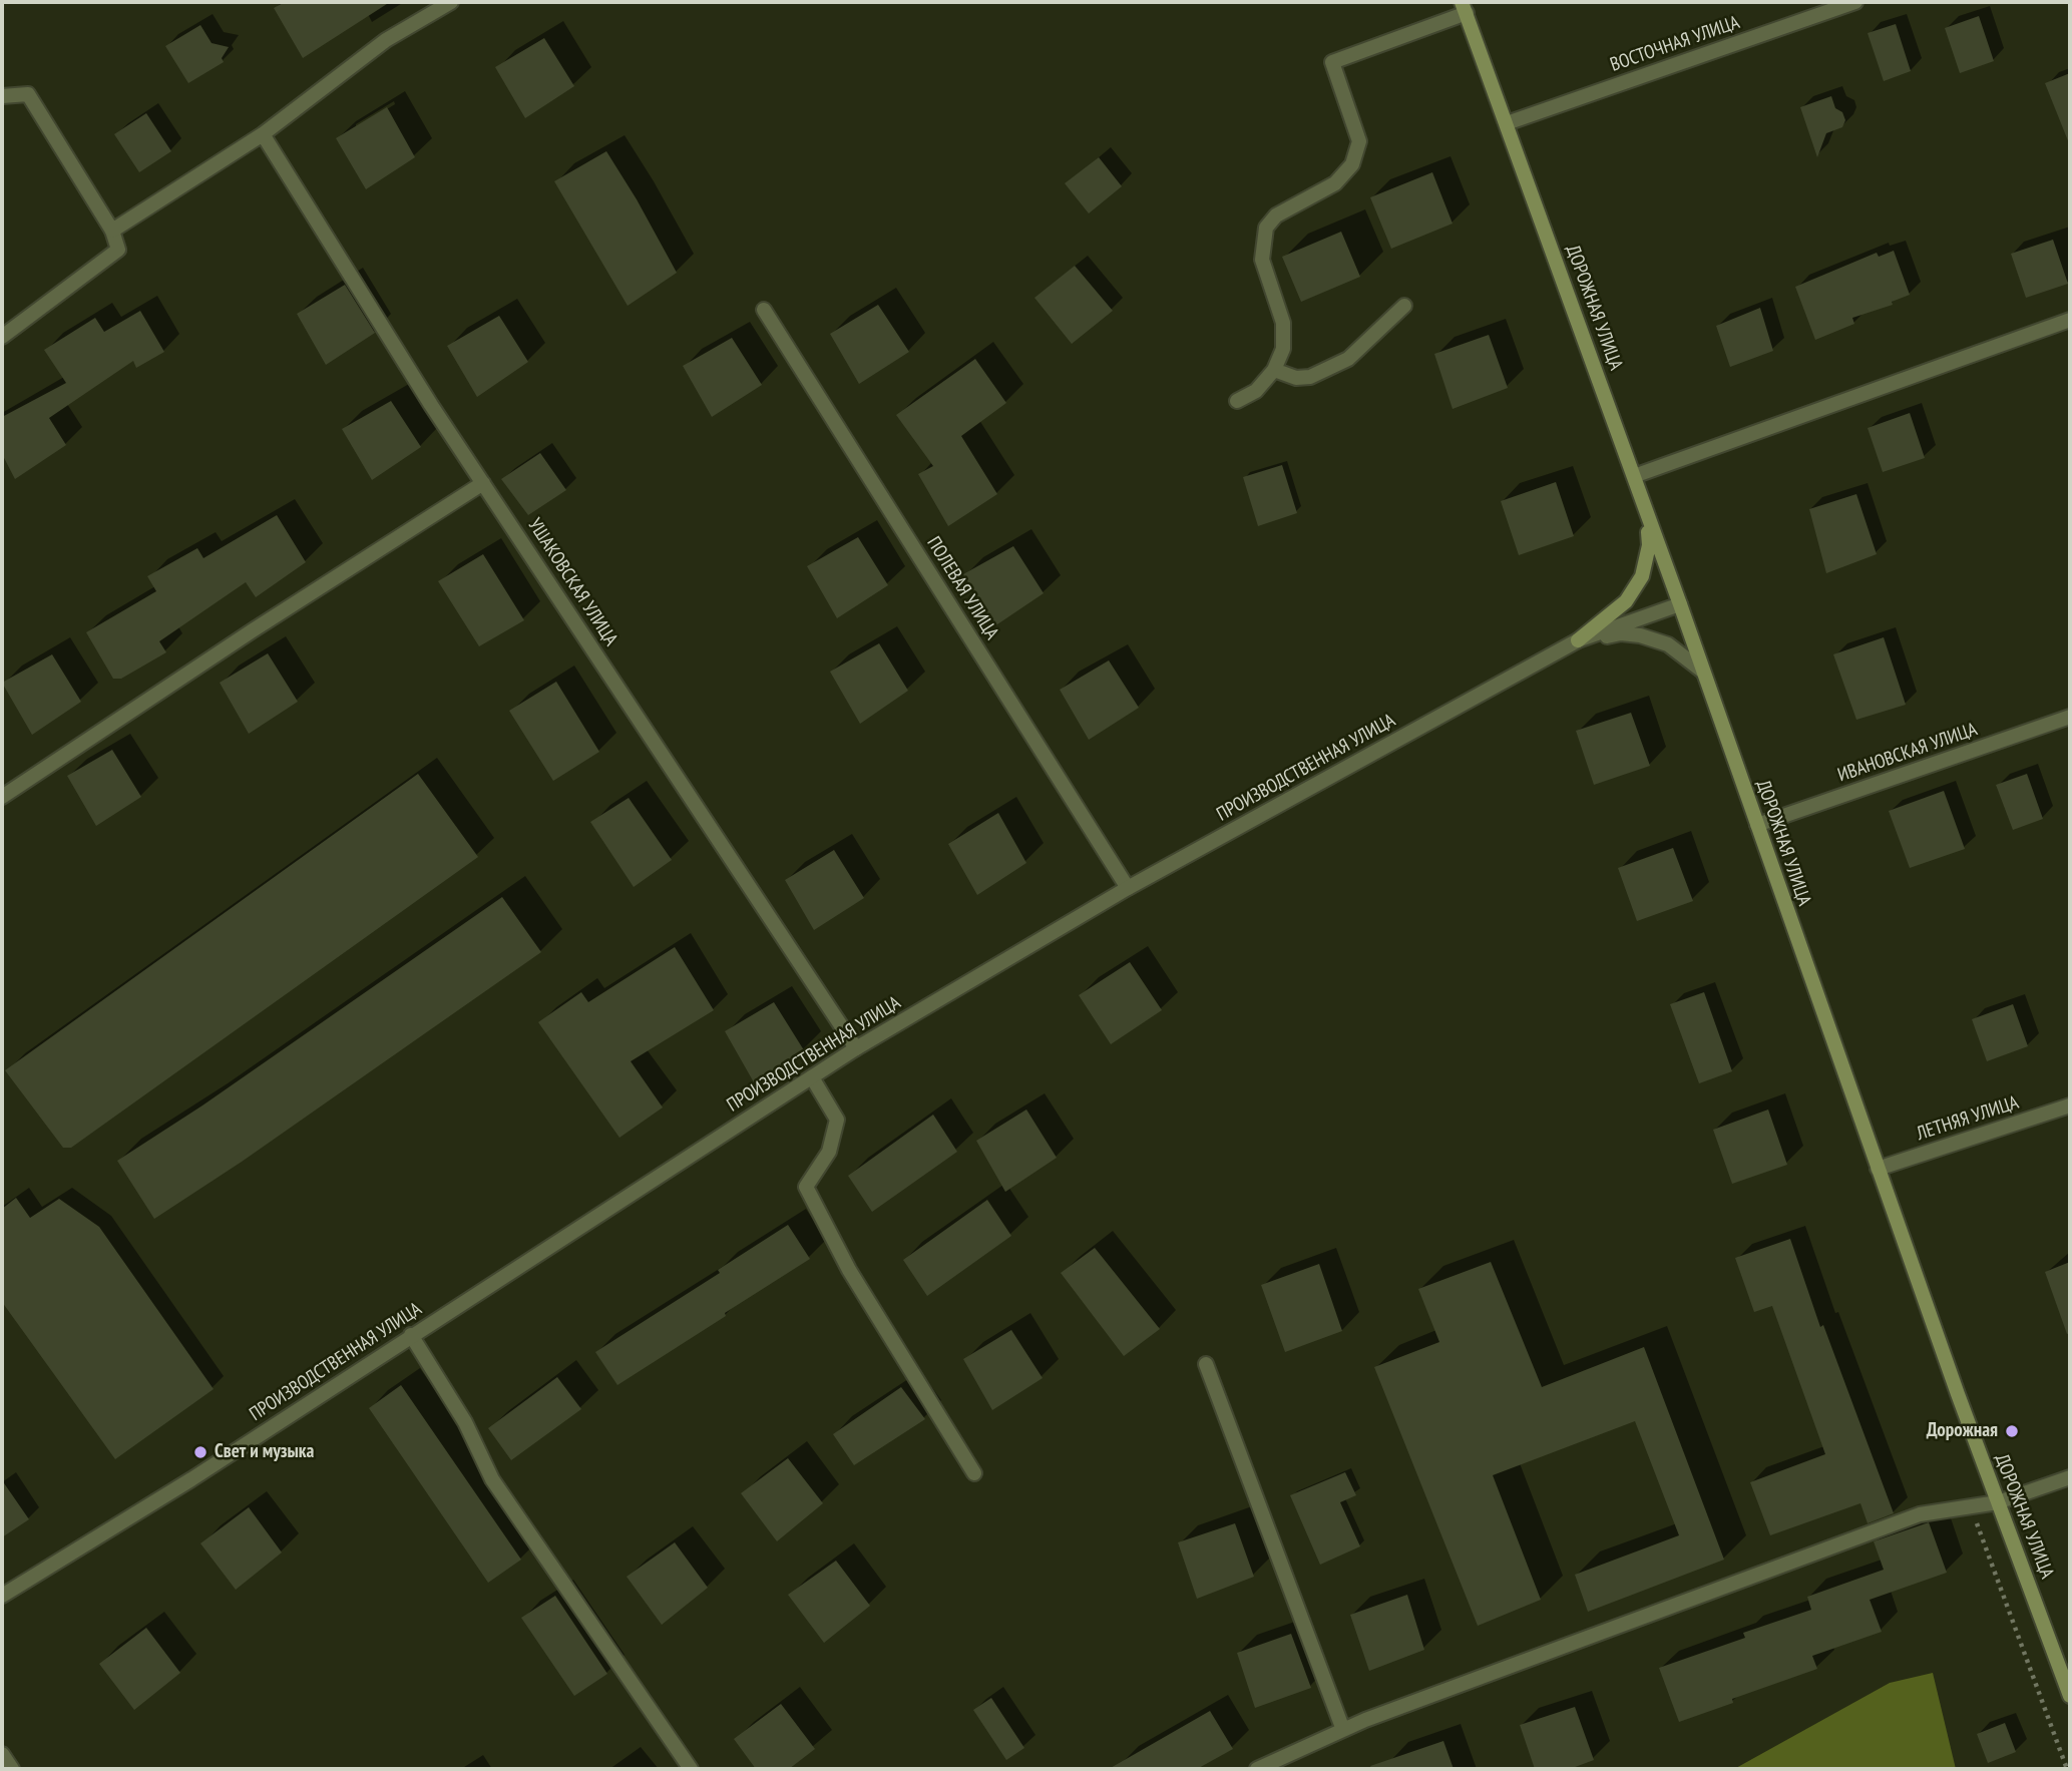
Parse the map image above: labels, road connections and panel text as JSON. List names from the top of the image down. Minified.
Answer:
{"streets":{"main road":["ДОРОЖНАЯ УЛИЦА"],"street":["ВОСТОЧНАЯ УЛИЦА","УШАКОВСКАЯ УЛИЦА","ПОЛЕВАЯ УЛИЦА","ИВАНОВСКАЯ УЛИЦА","ПРОИЗВОДСТВЕННАЯ УЛИЦА","ЛЕТНЯЯ УЛИЦА"]},"crossings":[["ВОСТОЧНАЯ УЛИЦА","ДОРОЖНАЯ УЛИЦА"],["ДОРОЖНАЯ УЛИЦА","ИВАНОВСКАЯ УЛИЦА"],["ДОРОЖНАЯ УЛИЦА","ПРОИЗВОДСТВЕННАЯ УЛИЦА"],["ДОРОЖНАЯ УЛИЦА","ЛЕТНЯЯ УЛИЦА"],["УШАКОВСКАЯ УЛИЦА","ПРОИЗВОДСТВЕННАЯ УЛИЦА"],["ПОЛЕВАЯ УЛИЦА","ПРОИЗВОДСТВЕННАЯ УЛИЦА"]],"places":["Дорожная","Свет и музыка"]}
